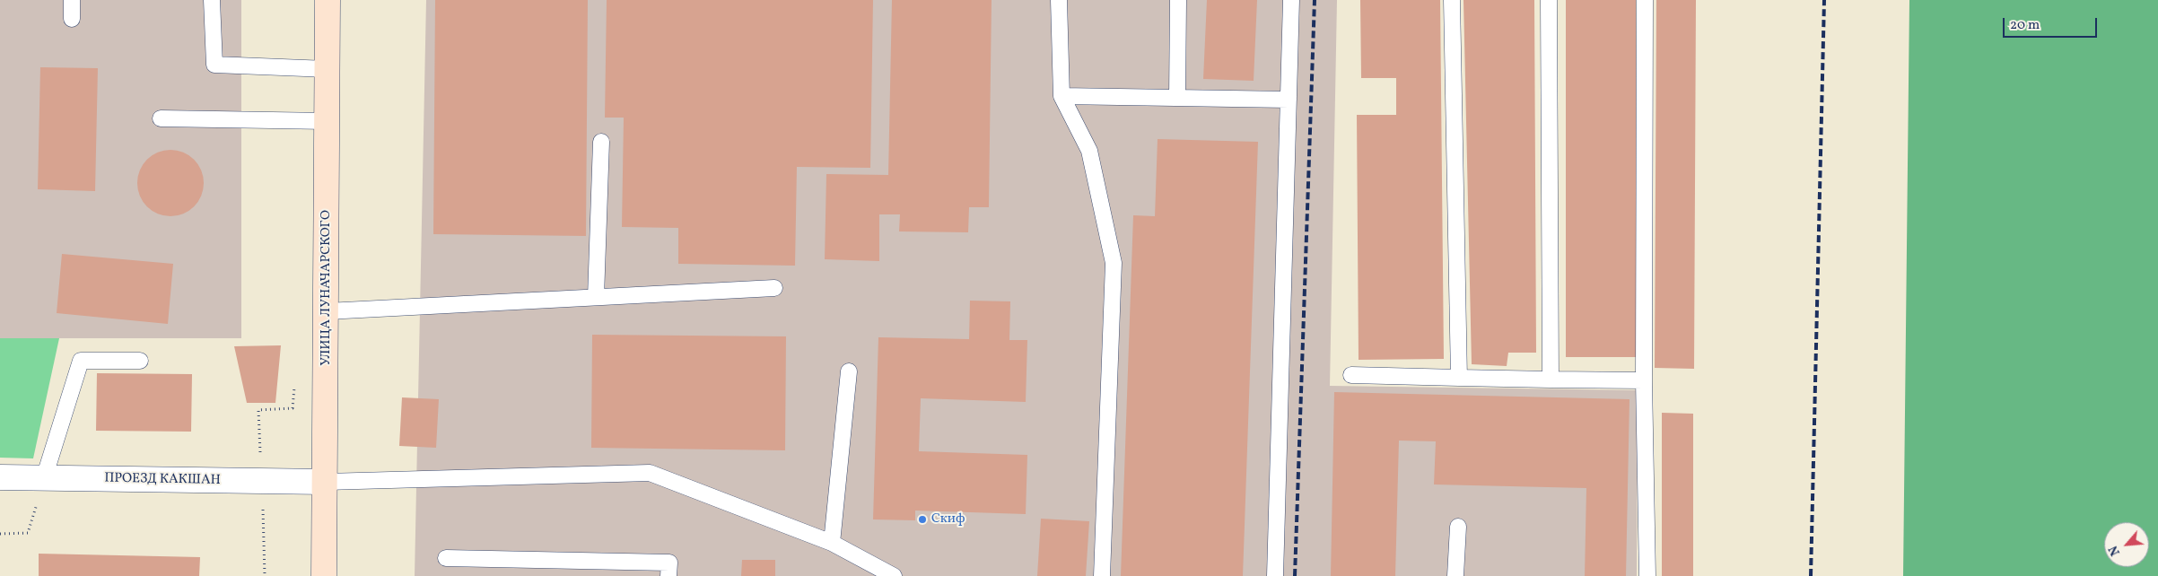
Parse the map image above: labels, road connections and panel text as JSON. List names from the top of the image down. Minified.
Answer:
{"streets":{"main road":["УЛИЦА ЛУНАЧАРСКОГО"],"street":["ПРОЕЗД КАКШАН"]},"crossings":[["УЛИЦА ЛУНАЧАРСКОГО","ПРОЕЗД КАКШАН"]],"places":["Скиф"],"scale_bar":"20 m","north":"bottom left"}
